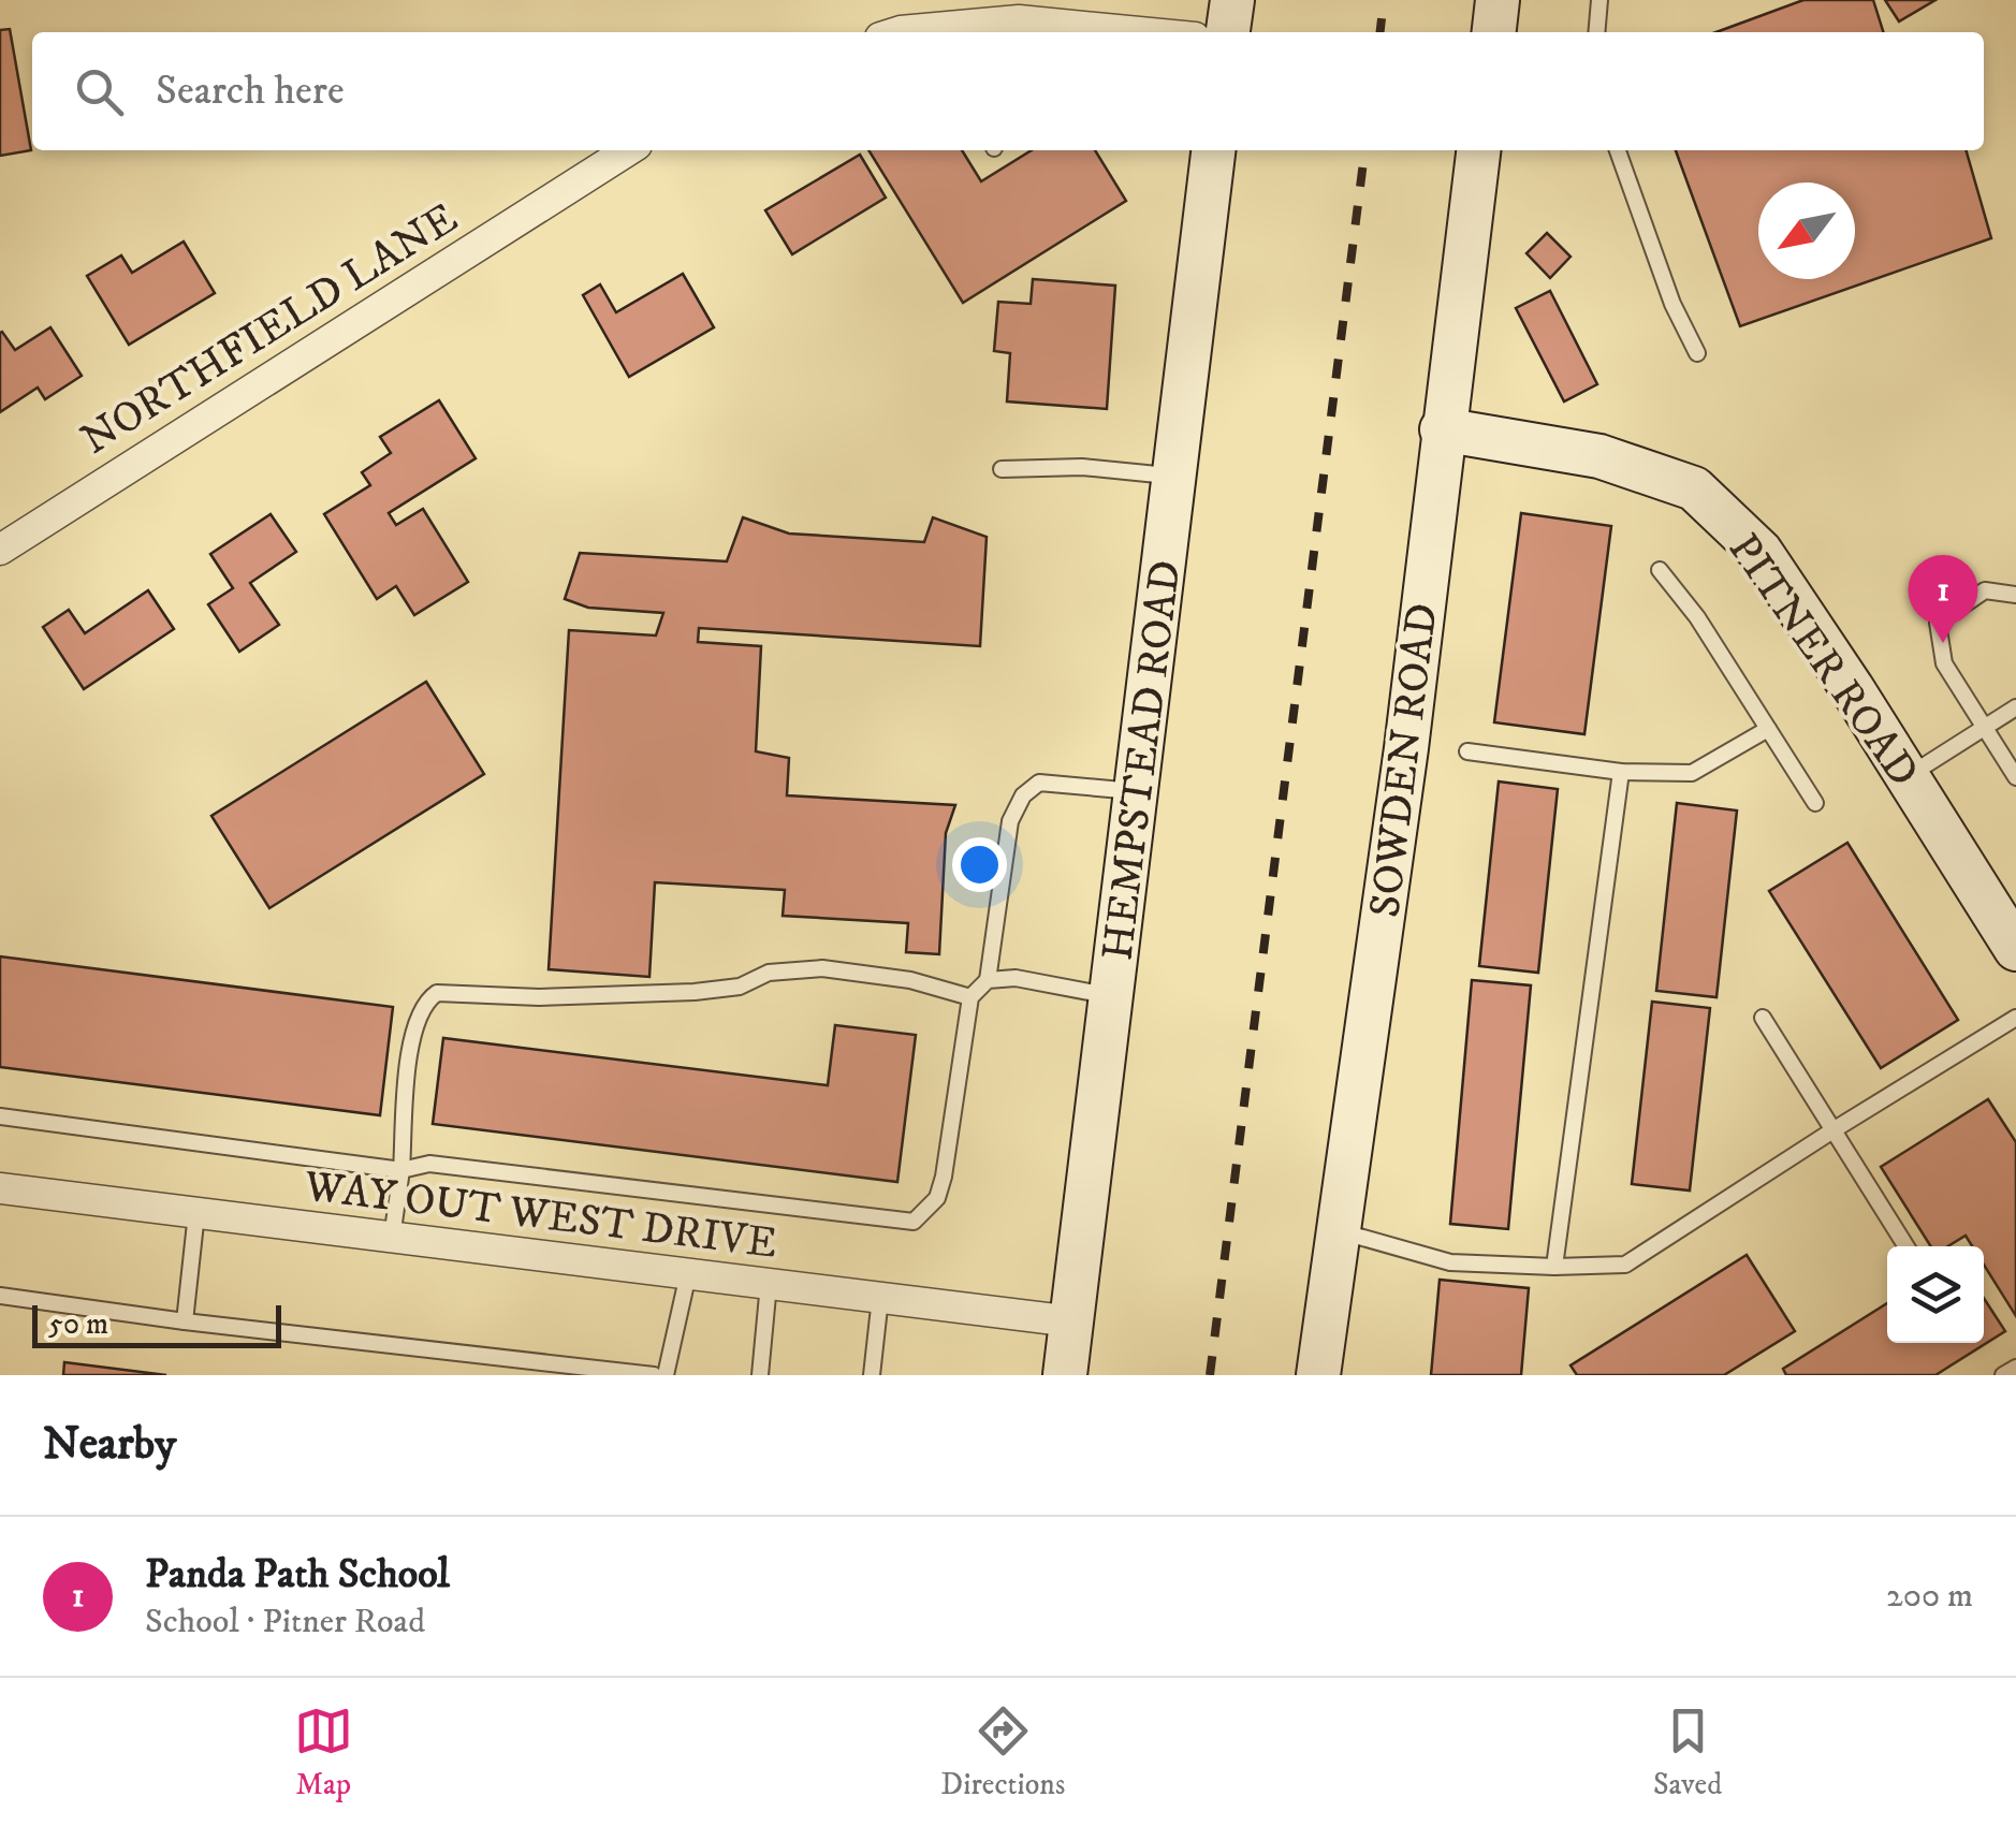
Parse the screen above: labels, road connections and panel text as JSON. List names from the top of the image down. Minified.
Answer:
{"streets":{"street":["NORTHFIELD LANE","PITNER ROAD","HEMPSTEAD ROAD","SOWDEN ROAD","WAY OUT WEST DRIVE"]},"crossings":[["PITNER ROAD","SOWDEN ROAD"],["HEMPSTEAD ROAD","WAY OUT WEST DRIVE"]],"scale_bar":"50 m","north":"bottom left","page":{"search":"Search here","pins":"1","scale":"50 m","heading":"Nearby","list":[{"mark":"1","name":"Panda Path School","note":"School · Pitner Road","value":"200 m"}],"nav":["Map","Directions","Saved"]}}
